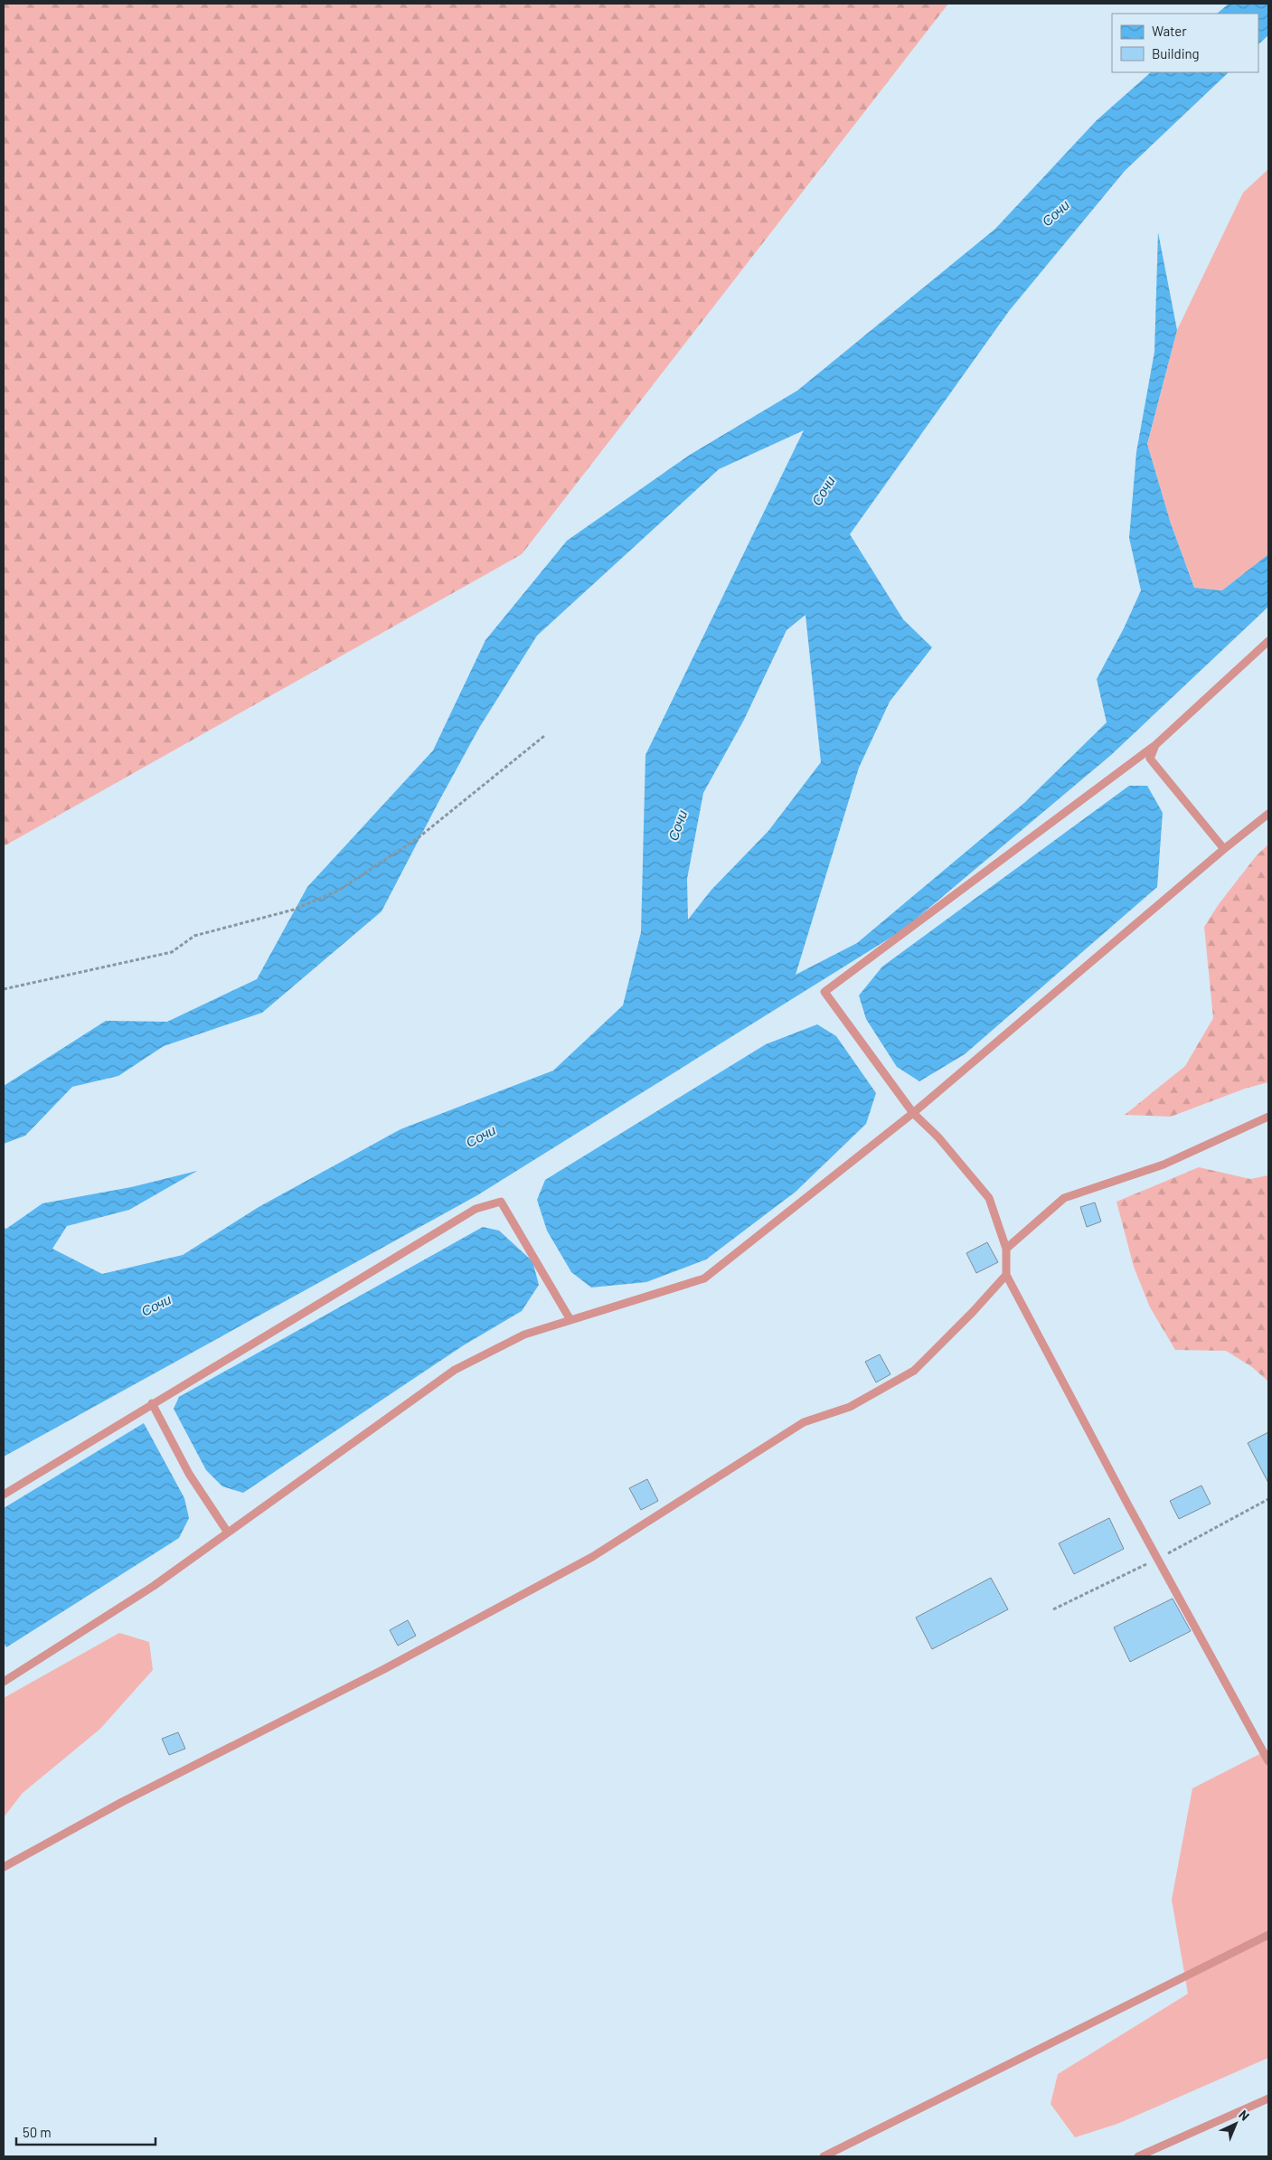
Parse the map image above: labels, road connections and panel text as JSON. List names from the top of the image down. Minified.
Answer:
{"water":["Сочи"],"legend":["Water","Building"],"scale_bar":"50 m","north":"top right"}
